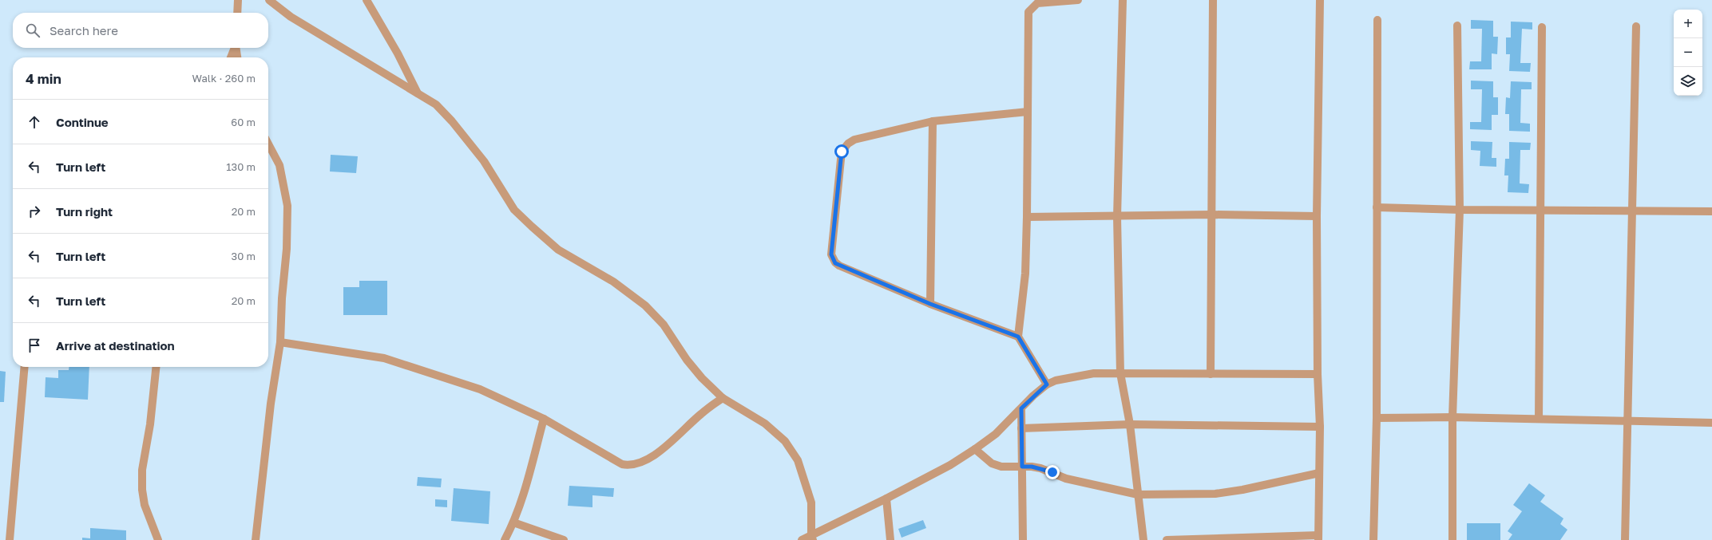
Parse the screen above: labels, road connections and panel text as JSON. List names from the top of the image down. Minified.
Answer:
{"page":{"map_buttons":["+","−"],"search":"Search here","heading":["4 min","Walk · 260 m"],"list":[["Continue","60 m"],["Turn left","130 m"],["Turn right","20 m"],["Turn left","30 m"],["Turn left","20 m"],"Arrive at destination"]}}
